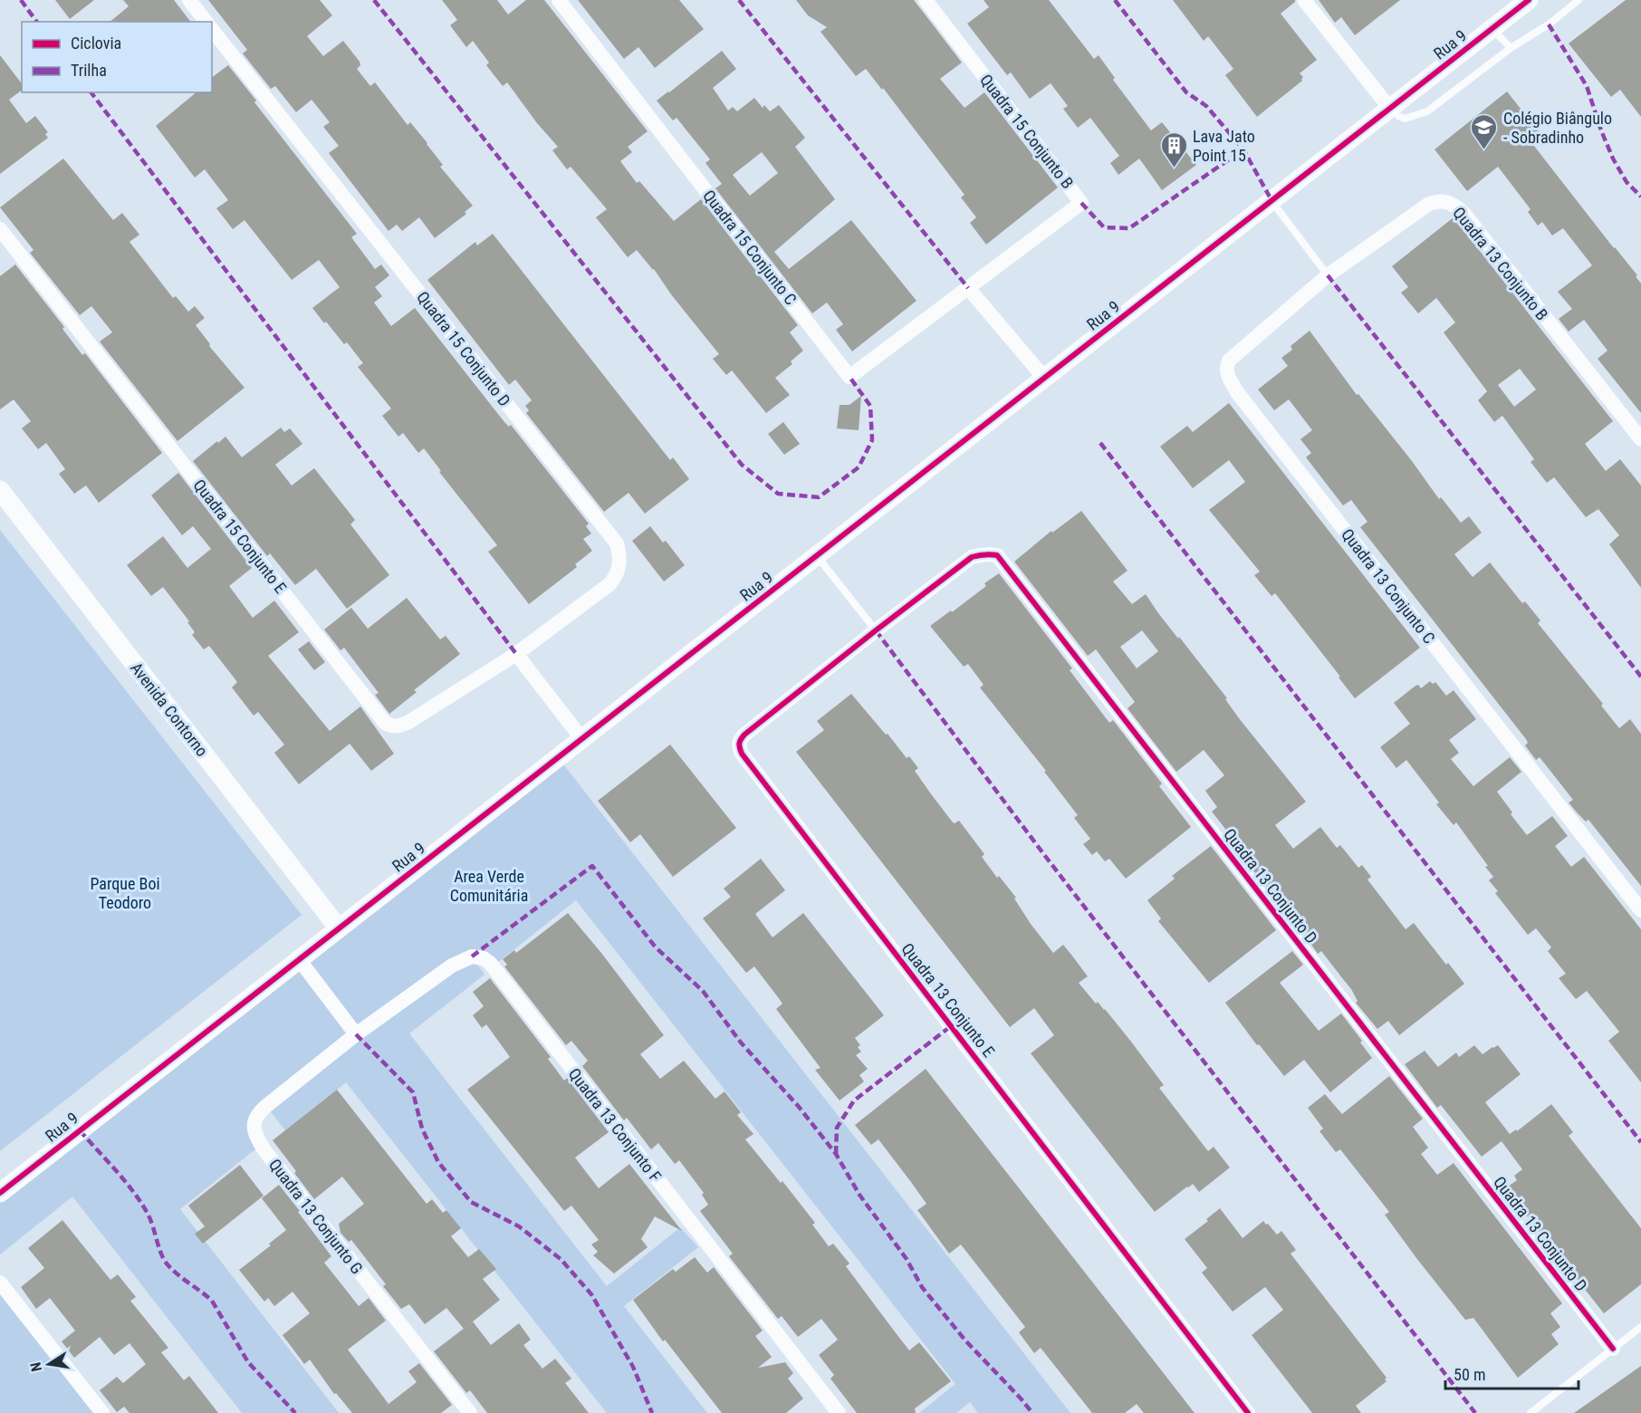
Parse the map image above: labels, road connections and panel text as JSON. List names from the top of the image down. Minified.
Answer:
{"streets":{"street":["Rua 9","Quadra 15 Conjunto B","Quadra 15 Conjunto C","Quadra 13 Conjunto B","Quadra 15 Conjunto D","Quadra 15 Conjunto E","Quadra 13 Conjunto C","Avenida Contorno","Quadra 13 Conjunto D","Quadra 13 Conjunto E","Quadra 13 Conjunto F","Quadra 13 Conjunto G"]},"crossings":[["Rua 9","Avenida Contorno"],["Quadra 15 Conjunto B","Quadra 15 Conjunto C"],["Quadra 13 Conjunto B","Quadra 13 Conjunto C"],["Quadra 15 Conjunto D","Quadra 15 Conjunto E"],["Quadra 13 Conjunto D","Quadra 13 Conjunto E"],["Quadra 13 Conjunto F","Quadra 13 Conjunto G"]],"parks":["Area Verde Comunitária","Parque Boi Teodoro"],"places":{"school or university":["Colégio Biângulo - Sobradinho"],"building":["Lava Jato Point 15"]},"legend":["Ciclovia","Trilha"],"scale_bar":"50 m","north":"left"}
